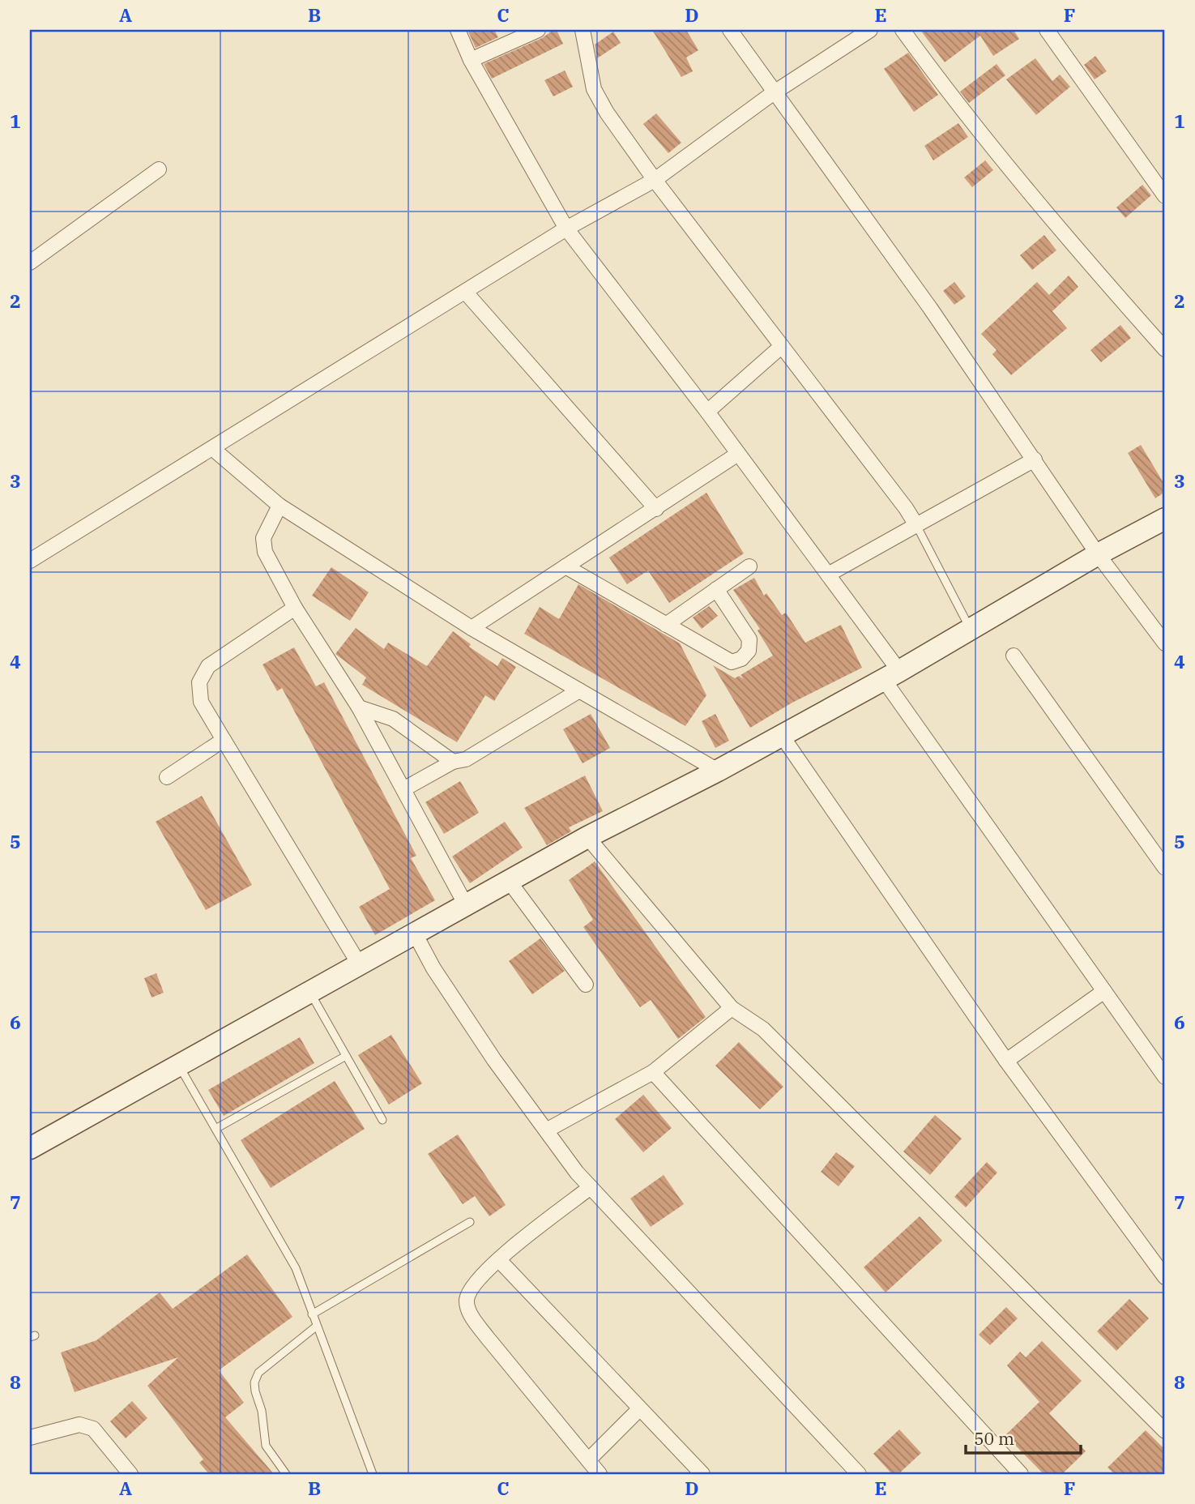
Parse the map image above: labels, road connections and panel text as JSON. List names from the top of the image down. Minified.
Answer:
{"scale_bar":"50 m","grid":{"columns":["A","B","C","D","E","F"],"rows":["1","2","3","4","5","6","7","8"]}}
